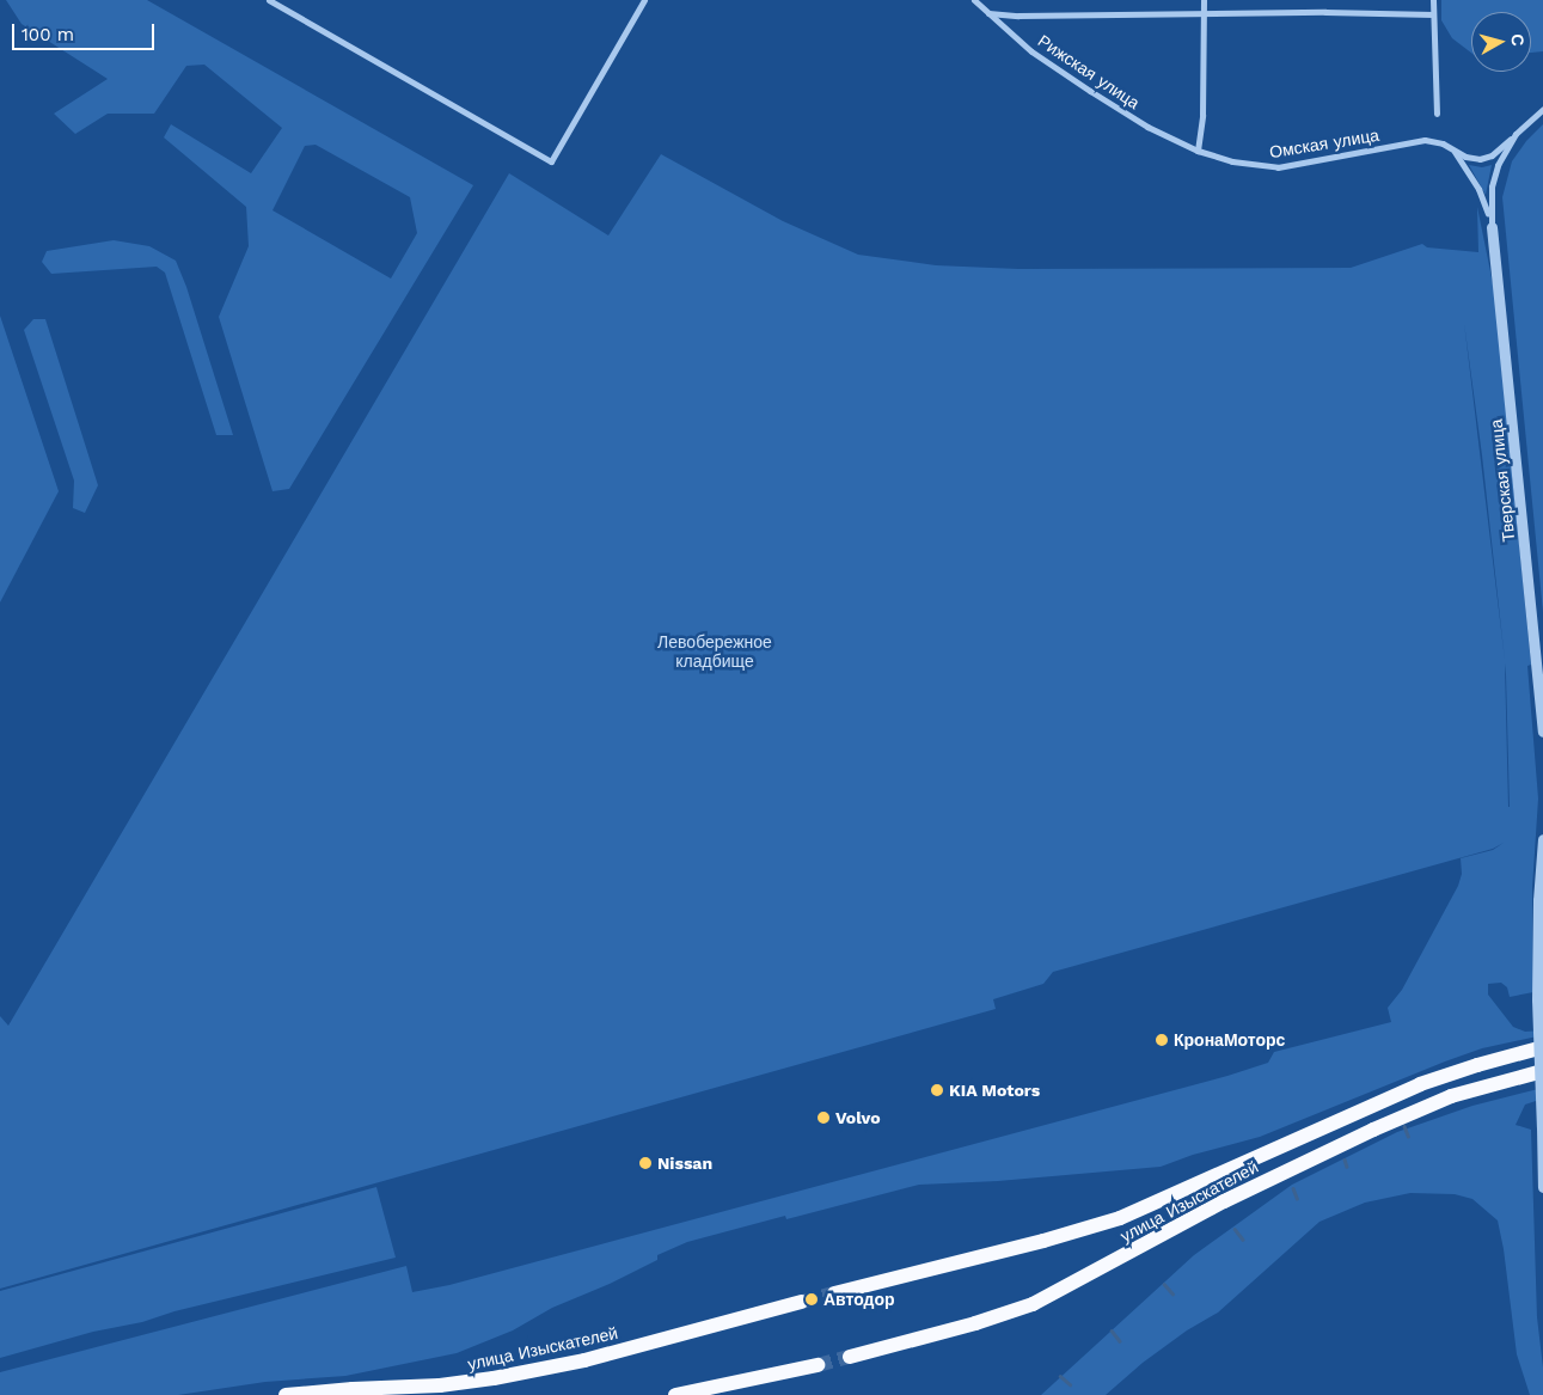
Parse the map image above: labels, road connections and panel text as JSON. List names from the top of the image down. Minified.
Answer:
{"streets":{"highway":["улица Изыскателей"],"street":["Рижская улица","Омская улица","Тверская улица"]},"crossings":[["Рижская улица","Омская улица"]],"parks":["Левобережное кладбище"],"places":["КронаМоторс","KIA Motors","Volvo","Nissan","Автодор"],"scale_bar":"100 m","north":"right"}
